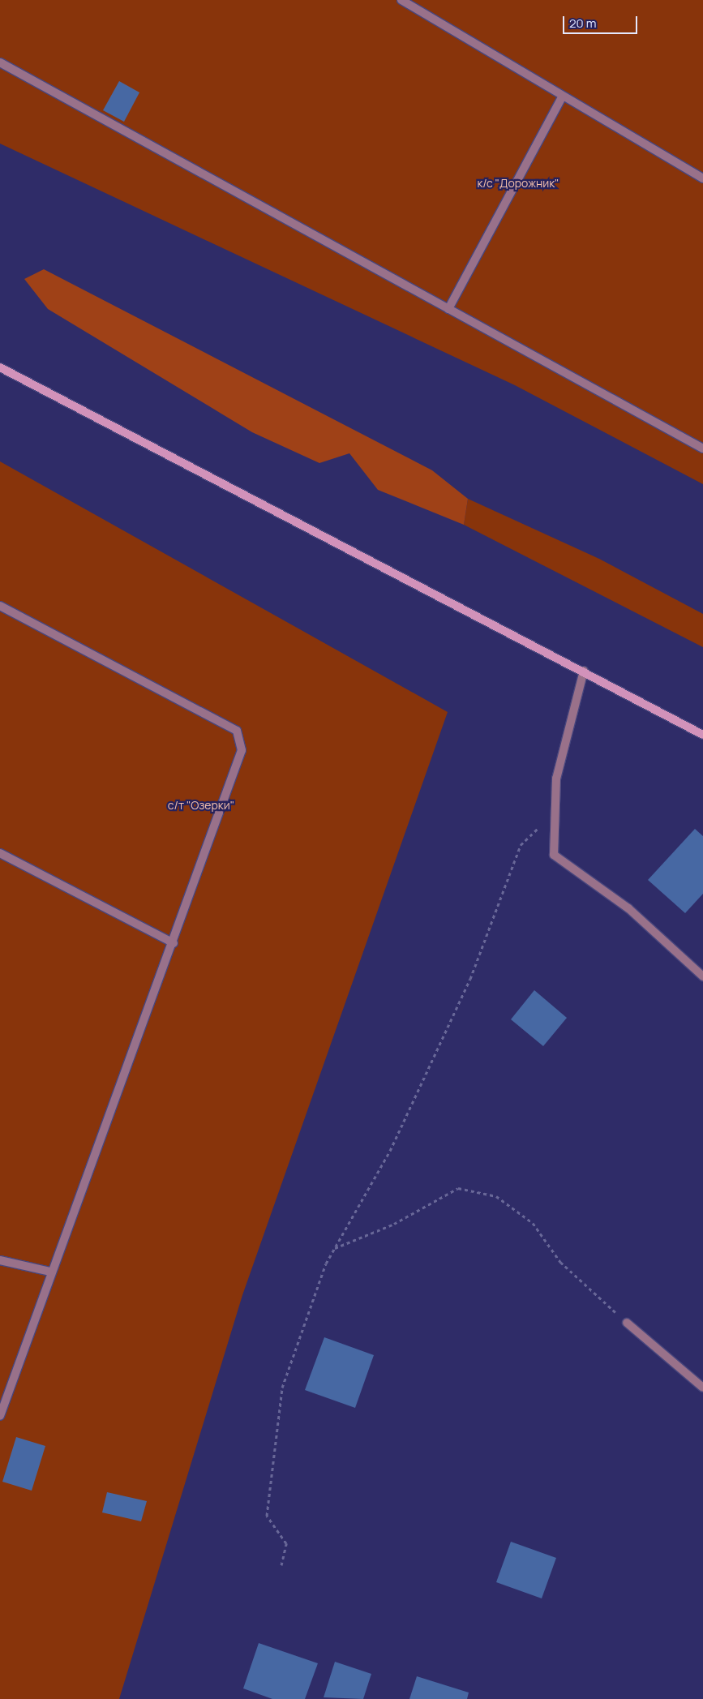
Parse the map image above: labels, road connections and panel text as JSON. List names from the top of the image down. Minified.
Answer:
{"parks":["к/с \"Дорожник\"","с/т \"Озерки\""],"scale_bar":"20 m"}
